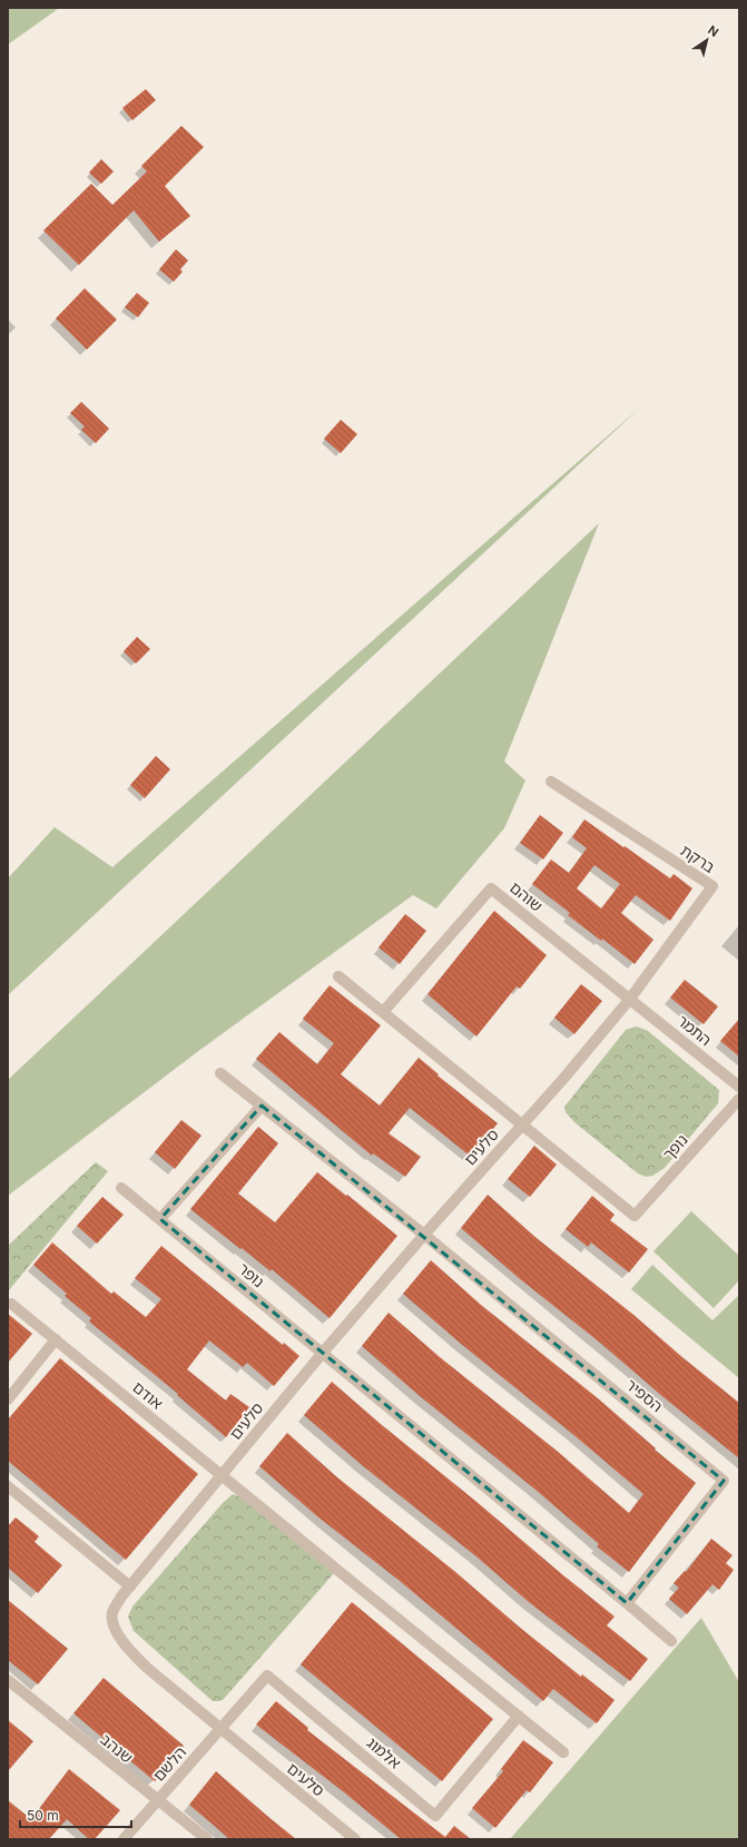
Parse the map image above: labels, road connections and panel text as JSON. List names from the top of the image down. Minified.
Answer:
{"streets":{"street":["ברקת","שוהם","התמר","סלעים","נופך","נופר","אודם","הספיר","שנהב","אלמוג","הלשם"]},"crossings":[["ברקת","שוהם"],["ברקת","התמר"],["ברקת","סלעים"],["שוהם","התמר"],["שוהם","סלעים"],["התמר","סלעים"],["סלעים","נופך"],["סלעים","נופר"],["סלעים","אודם"],["סלעים","הספיר"],["סלעים","אלמוג"],["סלעים","הלשם"],["שנהב","הלשם"],["אלמוג","הלשם"]],"scale_bar":"50 m","north":"top right"}
